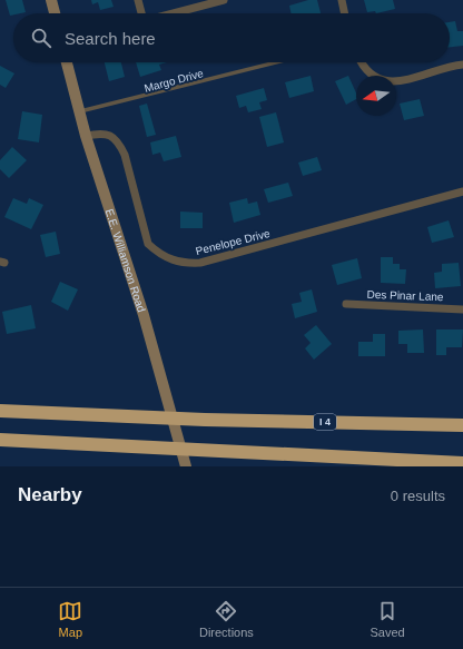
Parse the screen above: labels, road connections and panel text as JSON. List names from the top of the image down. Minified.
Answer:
{"streets":{"highway":["I 4"],"street":["Penelope Drive","E.E. Williamson Road","Des Pinar Lane"],"lane":["Margo Drive"]},"crossings":[["Margo Drive","E.E. Williamson Road"],["Penelope Drive","E.E. Williamson Road"]],"north":"left","page":{"search":"Search here","heading":["Nearby","0 results"],"nav":["Map","Directions","Saved"]}}
